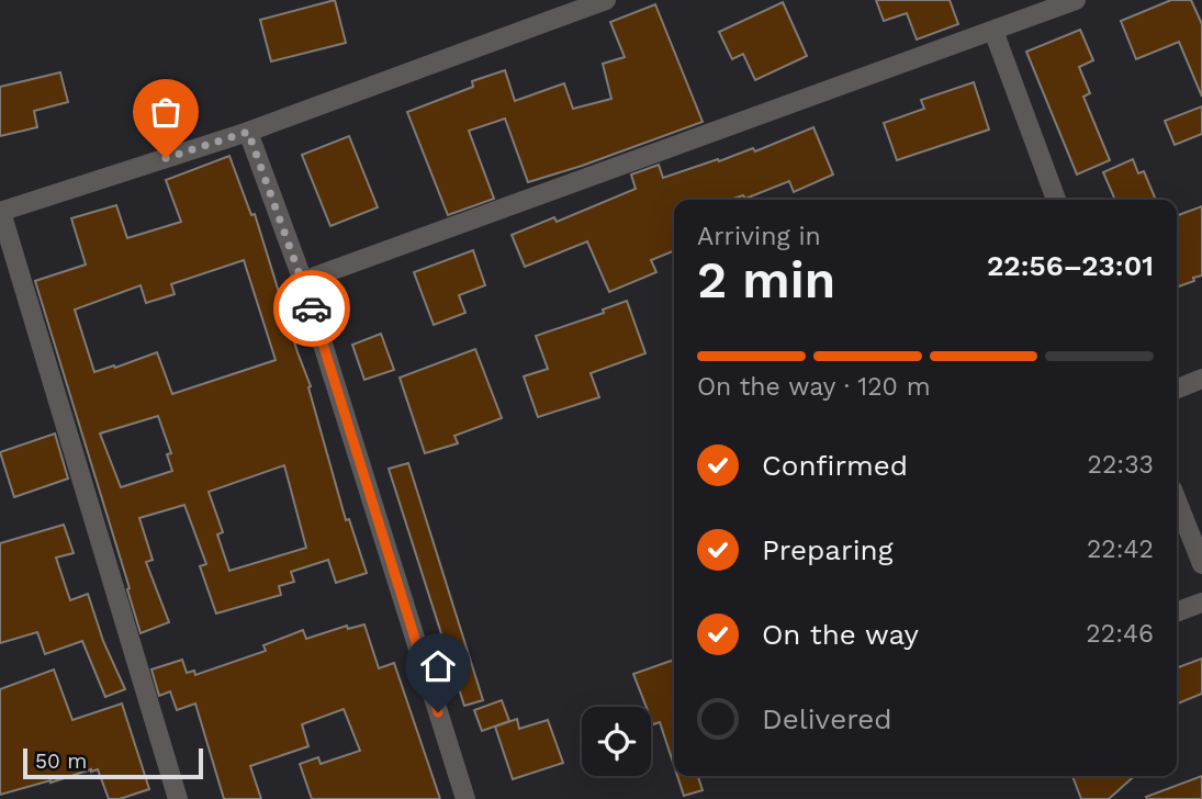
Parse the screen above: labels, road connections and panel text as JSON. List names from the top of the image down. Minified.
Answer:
{"scale_bar":"50 m","page":{"heading":["2 min","Arriving in","22:56–23:01"],"bar":"On the way · 120 m","list":[["Confirmed","22:33"],["Preparing","22:42"],["On the way","22:46"],"Delivered"],"scale":"50 m"}}
